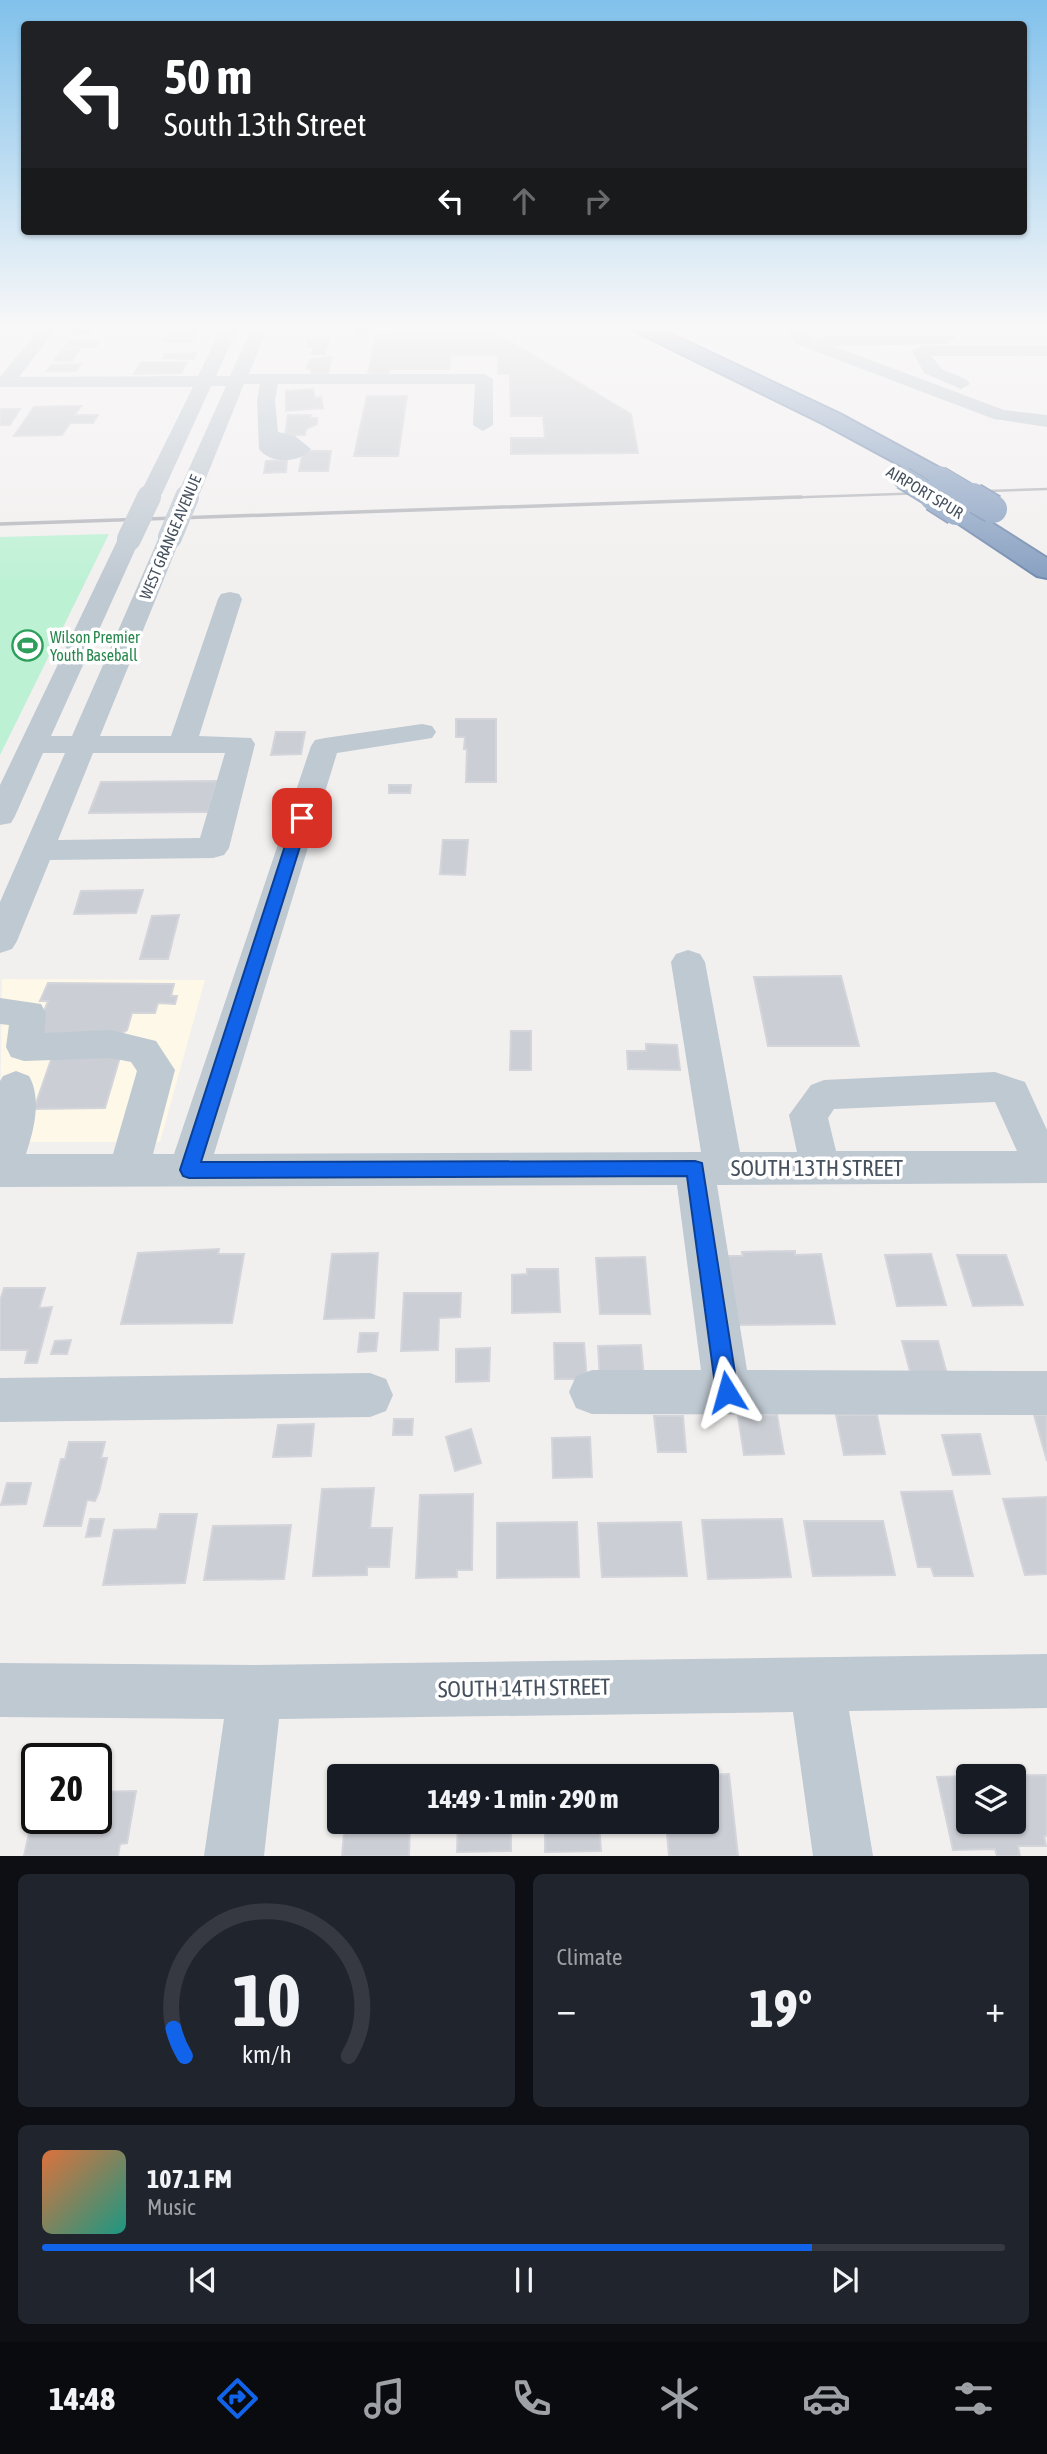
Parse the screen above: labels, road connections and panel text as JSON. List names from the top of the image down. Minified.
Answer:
{"streets":{"highway":["AIRPORT SPUR"],"street":["WEST GRANGE AVENUE","SOUTH 13TH STREET","SOUTH 14TH STREET"]},"places":{"sports":["Wilson Premier Youth Baseball"]},"page":{"turn":["50 m","South 13th Street"],"limit":"20","trip":"14:49 · 1 min · 290 m","tile":"Climate","heat":["−","19°","+"],"song":["107.1 FM","Music"],"tabs":"14:48","gauge":["10","km/h"]}}
